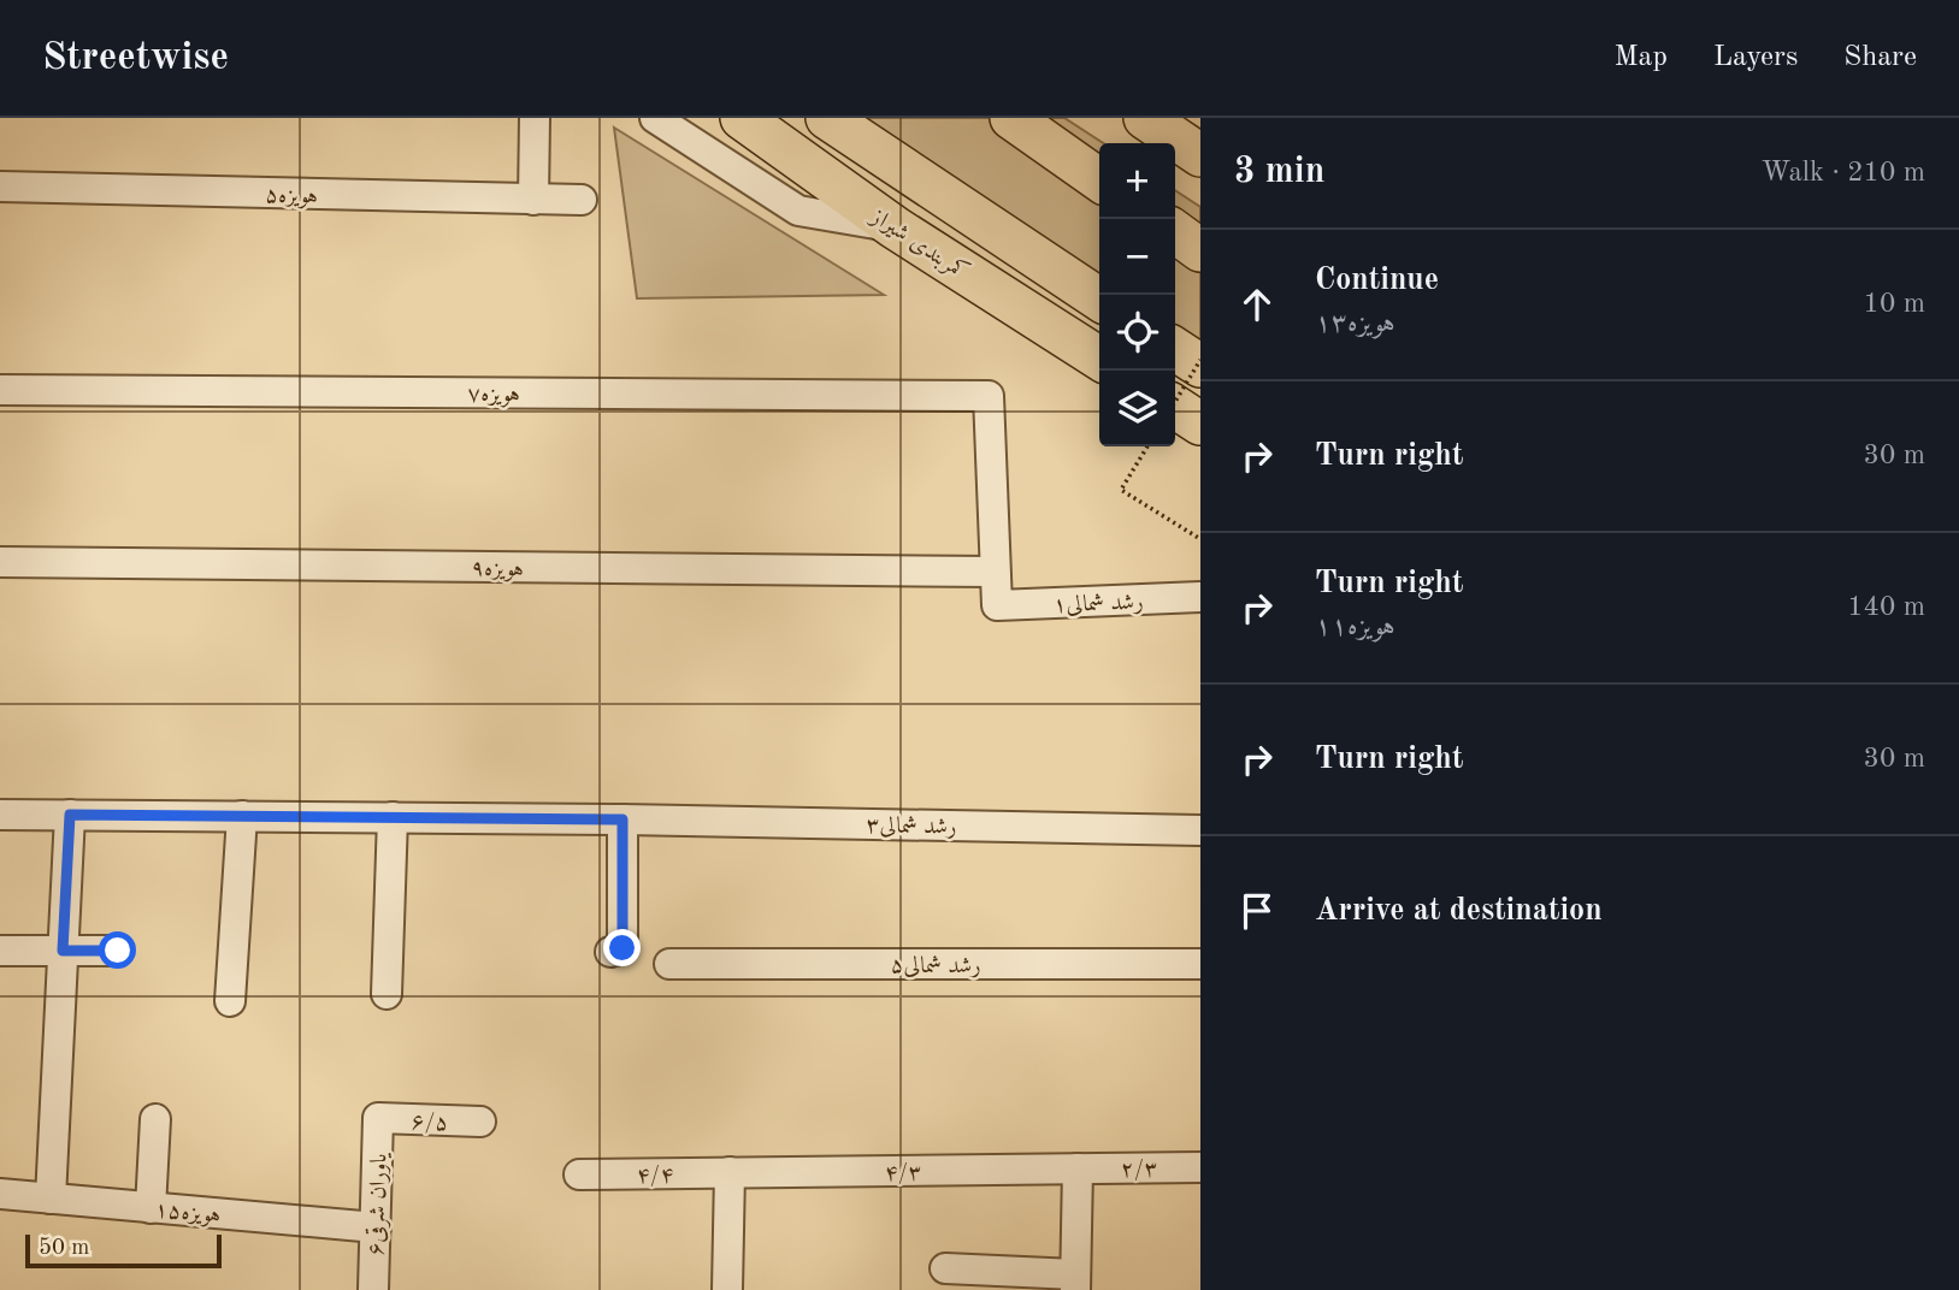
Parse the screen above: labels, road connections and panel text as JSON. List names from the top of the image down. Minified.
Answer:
{"streets":{"highway":["کمربندی شیراز"],"street":["هویزه۵","هویزه۷","هویزه۹","رشد شمالی۱","رشد شمالی۳","رشد شمالی۵","۶/۵","۲/۳","۴/۳","۴/۴","یاوران شرقی۶","هویزه۱۵"]},"crossings":[["هویزه۷","هویزه۹"],["هویزه۷","رشد شمالی۱"],["هویزه۹","رشد شمالی۱"],["۶/۵","یاوران شرقی۶"],["۲/۳","۴/۳"],["۴/۳","۴/۴"],["یاوران شرقی۶","هویزه۱۵"]],"scale_bar":"50 m","page":{"header":"Streetwise","nav":["Map","Layers","Share"],"heading":["3 min","Walk · 210 m"],"map_buttons":["+","−"],"list":[["Continue","هویزه۱۳","10 m"],["Turn right","30 m"],["Turn right","هویزه۱۱","140 m"],["Turn right","30 m"],"Arrive at destination"],"scale":"50 m"}}
